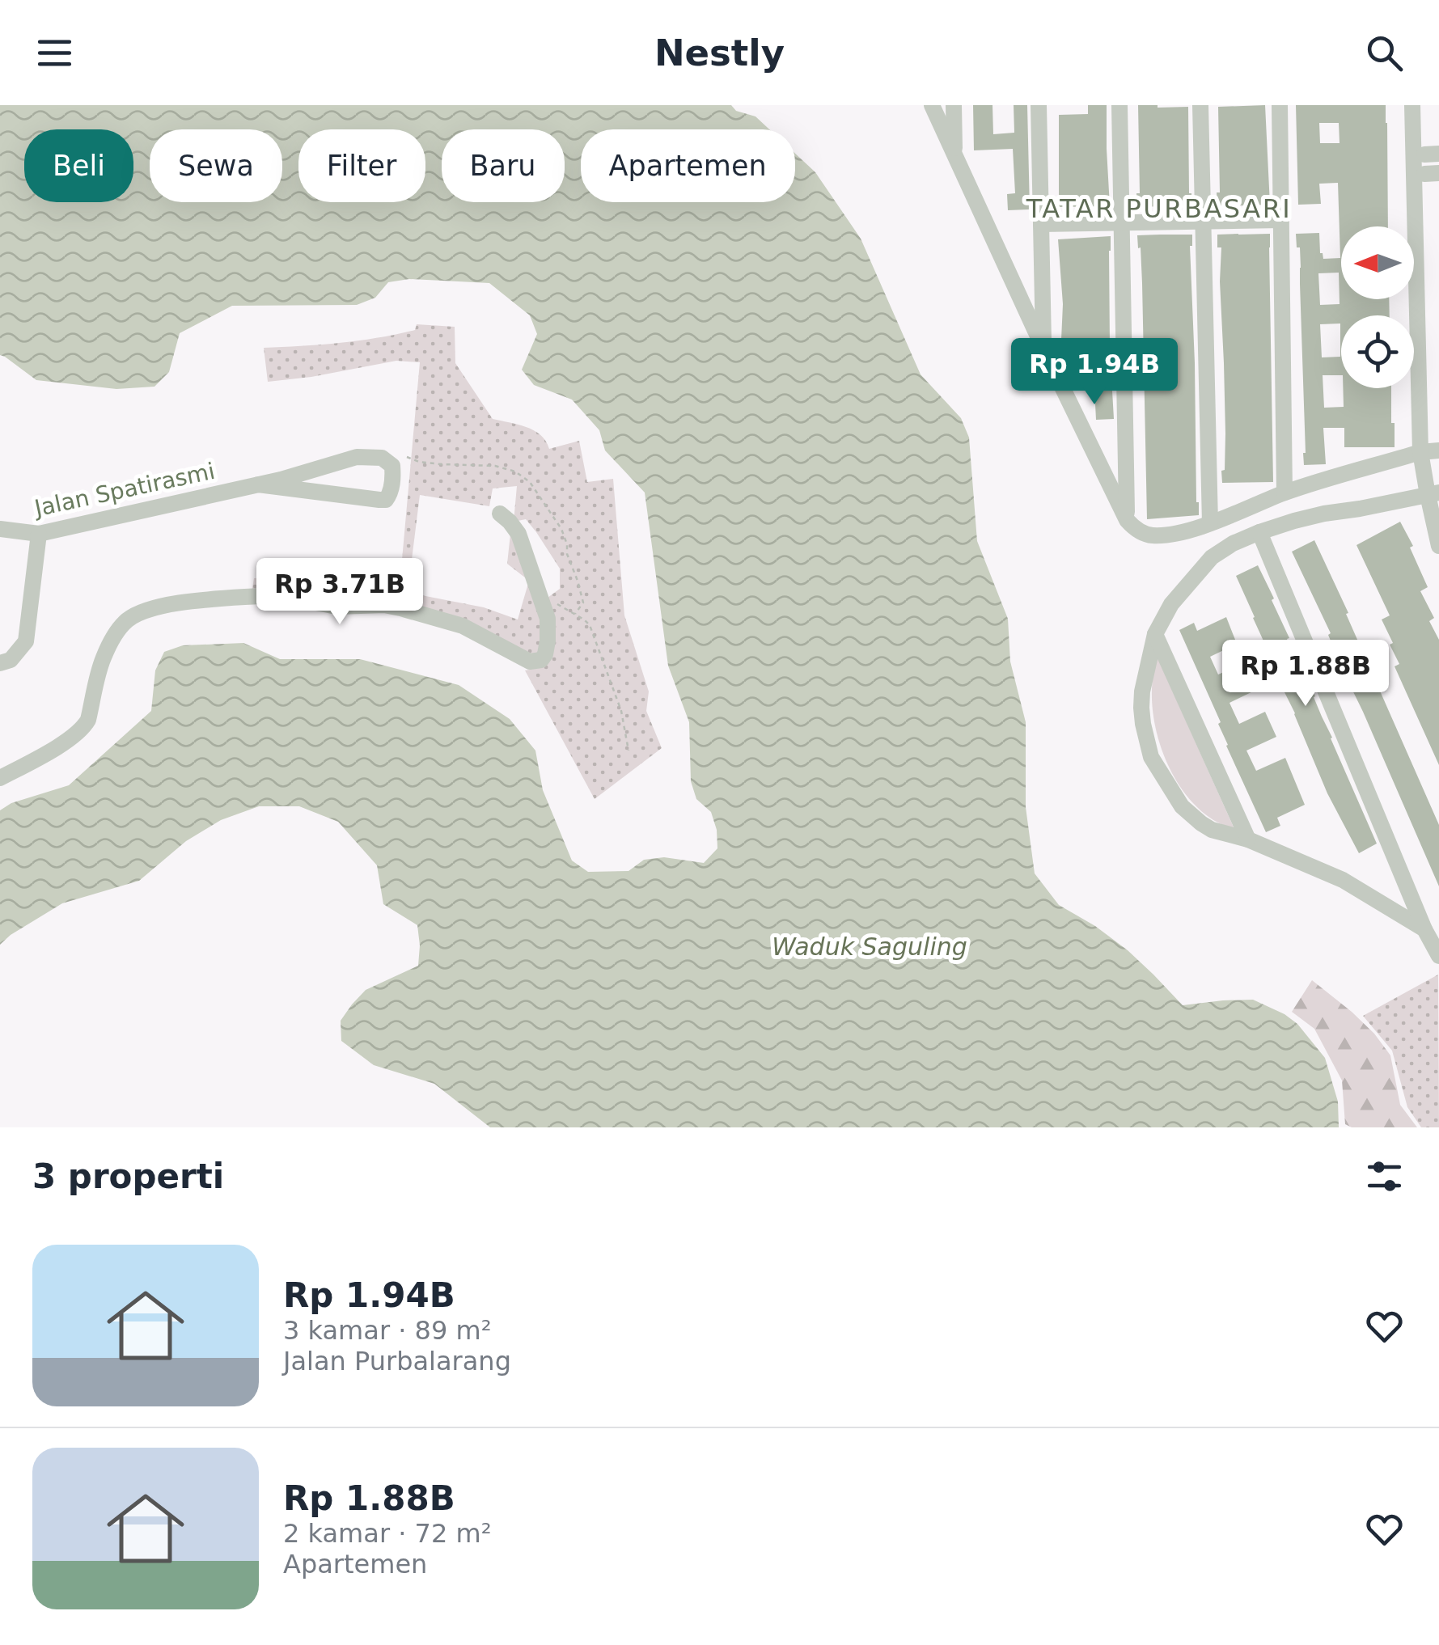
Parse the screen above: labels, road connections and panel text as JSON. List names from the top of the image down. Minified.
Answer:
{"streets":{"street":["Jalan Spatirasmi"]},"districts":["TATAR PURBASARI"],"water":["Waduk Saguling"],"north":"left","page":{"header":"Nestly","chip":["Beli","Sewa","Filter","Baru","Apartemen"],"price":["Rp 1.94B","Rp 3.71B","Rp 1.88B"],"heading":"3 properti","list":[{"name":"Rp 1.94B","note":"3 kamar · 89 m² · Jalan Purbalarang"},{"name":"Rp 1.88B","note":"2 kamar · 72 m² · Apartemen"}]}}
